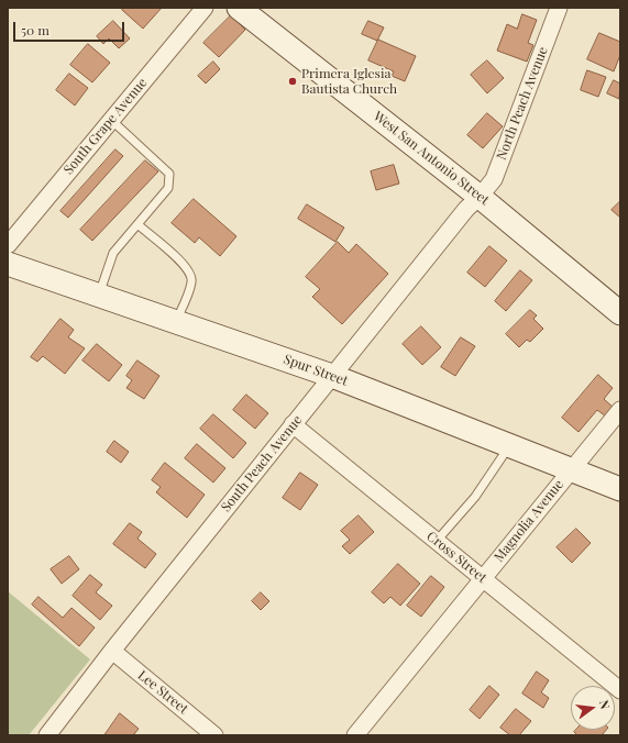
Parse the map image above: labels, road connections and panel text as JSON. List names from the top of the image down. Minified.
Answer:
{"streets":{"main road":["West San Antonio Street","Spur Street"],"street":["North Peach Avenue","South Grape Avenue","South Peach Avenue","Magnolia Avenue","Cross Street","Lee Street"]},"crossings":[["North Peach Avenue","West San Antonio Street"],["North Peach Avenue","South Peach Avenue"],["West San Antonio Street","South Peach Avenue"],["Spur Street","South Peach Avenue"],["Spur Street","Magnolia Avenue"],["South Peach Avenue","Cross Street"],["South Peach Avenue","Lee Street"],["Magnolia Avenue","Cross Street"]],"places":["Primera Iglesia Bautista Church"],"scale_bar":"50 m","north":"right"}
